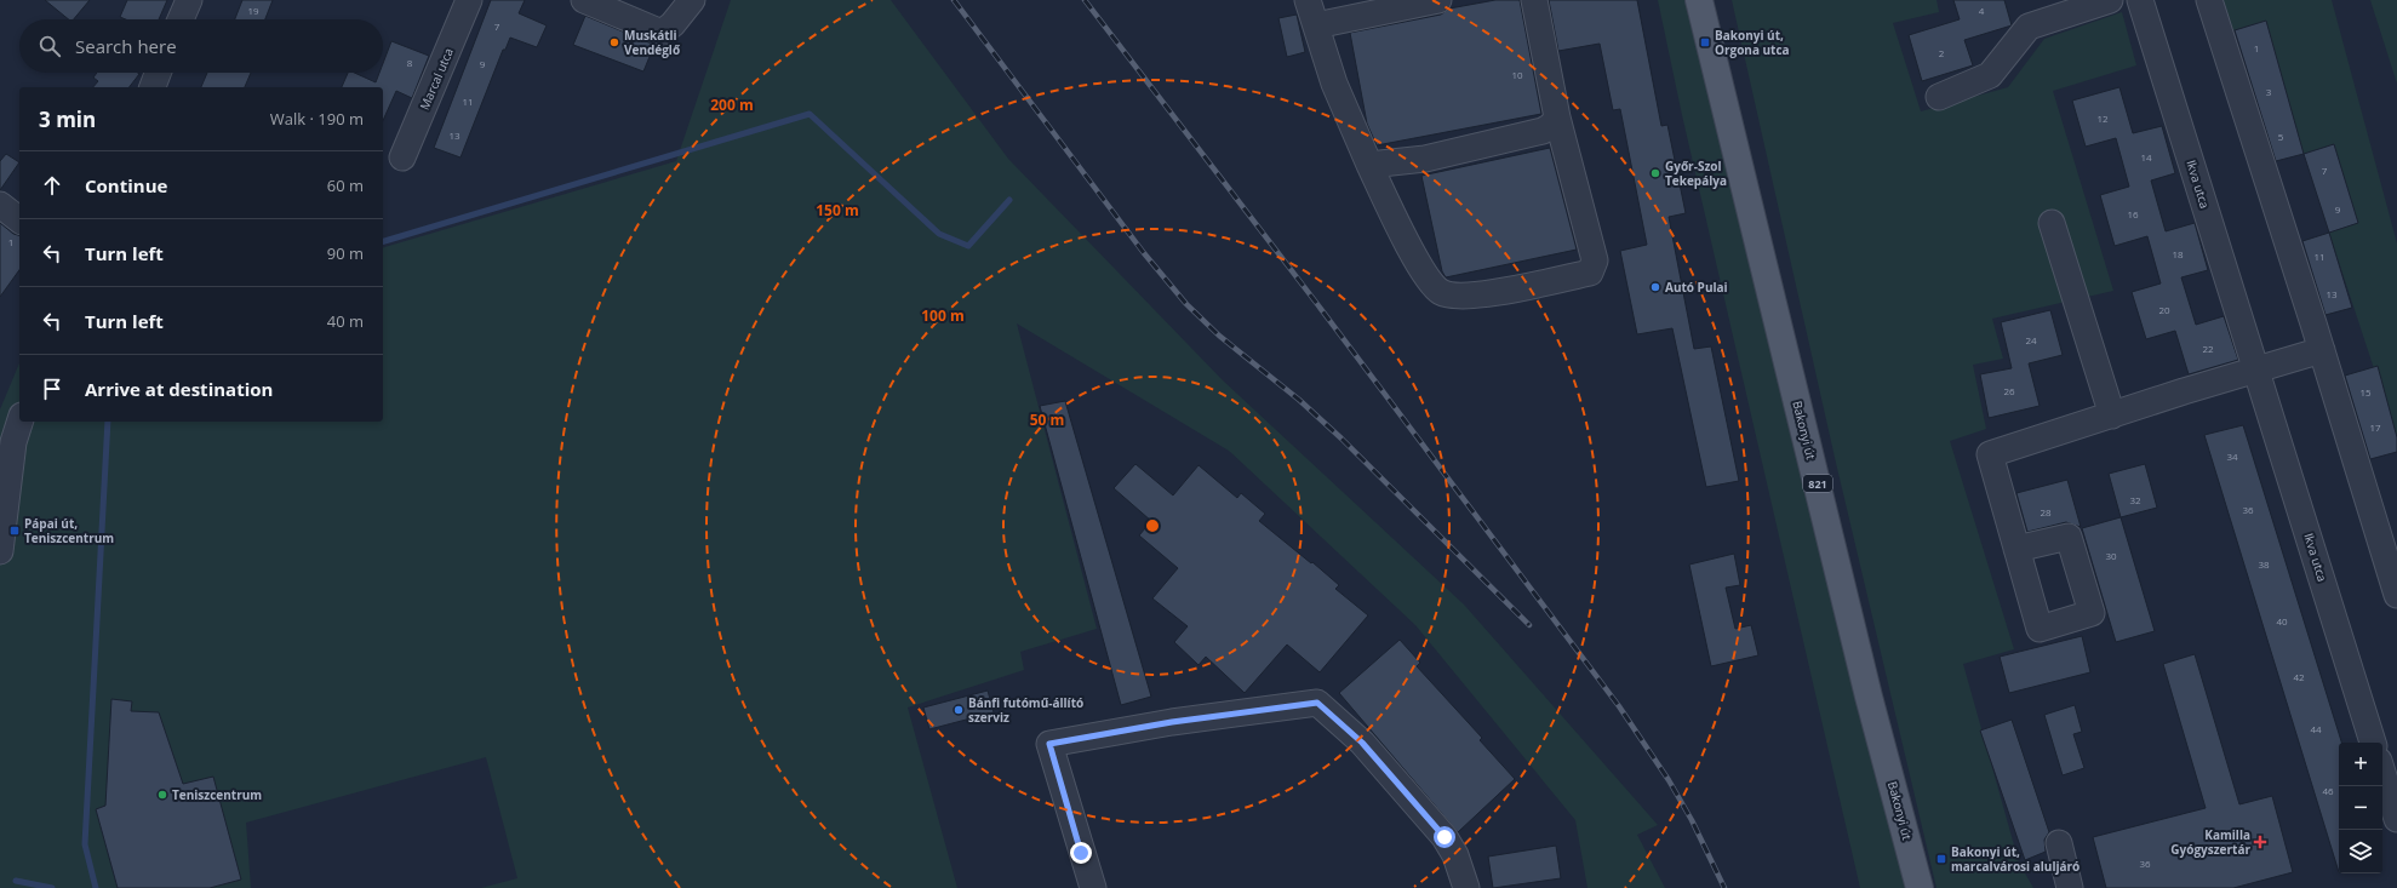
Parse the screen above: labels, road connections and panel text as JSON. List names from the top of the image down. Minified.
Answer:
{"streets":{"main road":["Bakonyi út","821"],"street":["Marcal utca","Ikva utca"]},"places":{"other":["Muskátli Vendéglő","Győr-Szol Tekepálya","Autó Pulai","Bánfi futómű-állító szerviz","Teniszcentrum"],"transit":["Bakonyi út, Orgona utca","Pápai út, Teniszcentrum","Bakonyi út, marcalvárosi aluljáró"],"health":["Kamilla Gyógyszertár"]},"house_numbers":["19","4","7","1","2","8","9","10","3","11","12","13","5","14","7","9","16","1","18","11","13","20","24","22","26","15","17","34","32","36","28","30","38","40","42","44","46","36"],"page":{"search":"Search here","heading":["3 min","Walk · 190 m"],"list":[["Continue","60 m"],["Turn left","90 m"],["Turn left","40 m"],"Arrive at destination"],"map_buttons":["+","−"]},"rings":["200 m","150 m","100 m","50 m"]}
